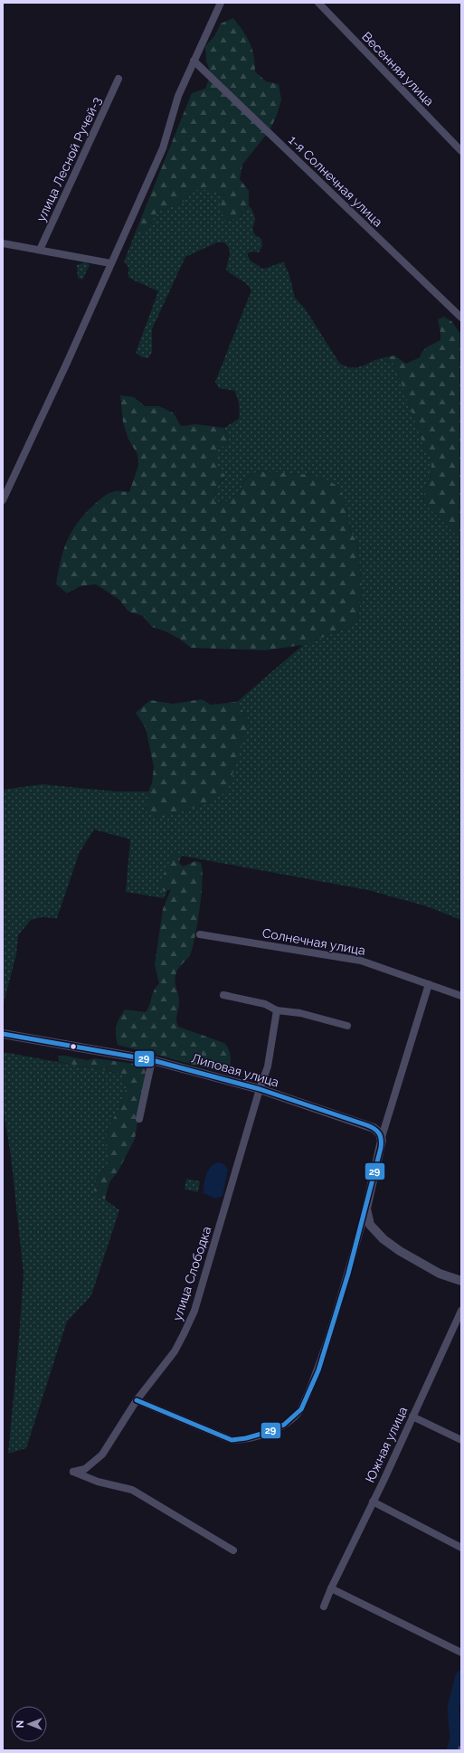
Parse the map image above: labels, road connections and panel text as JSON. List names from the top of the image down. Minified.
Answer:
{"streets":{"street":["Весенняя улица","улица Лесной Ручей-3","1-я Солнечная улица","Солнечная улица","Липовая улица","улица Слободка","Южная улица"]},"crossings":[["Липовая улица","улица Слободка"]],"lines":["transit line 29"],"north":"left"}
